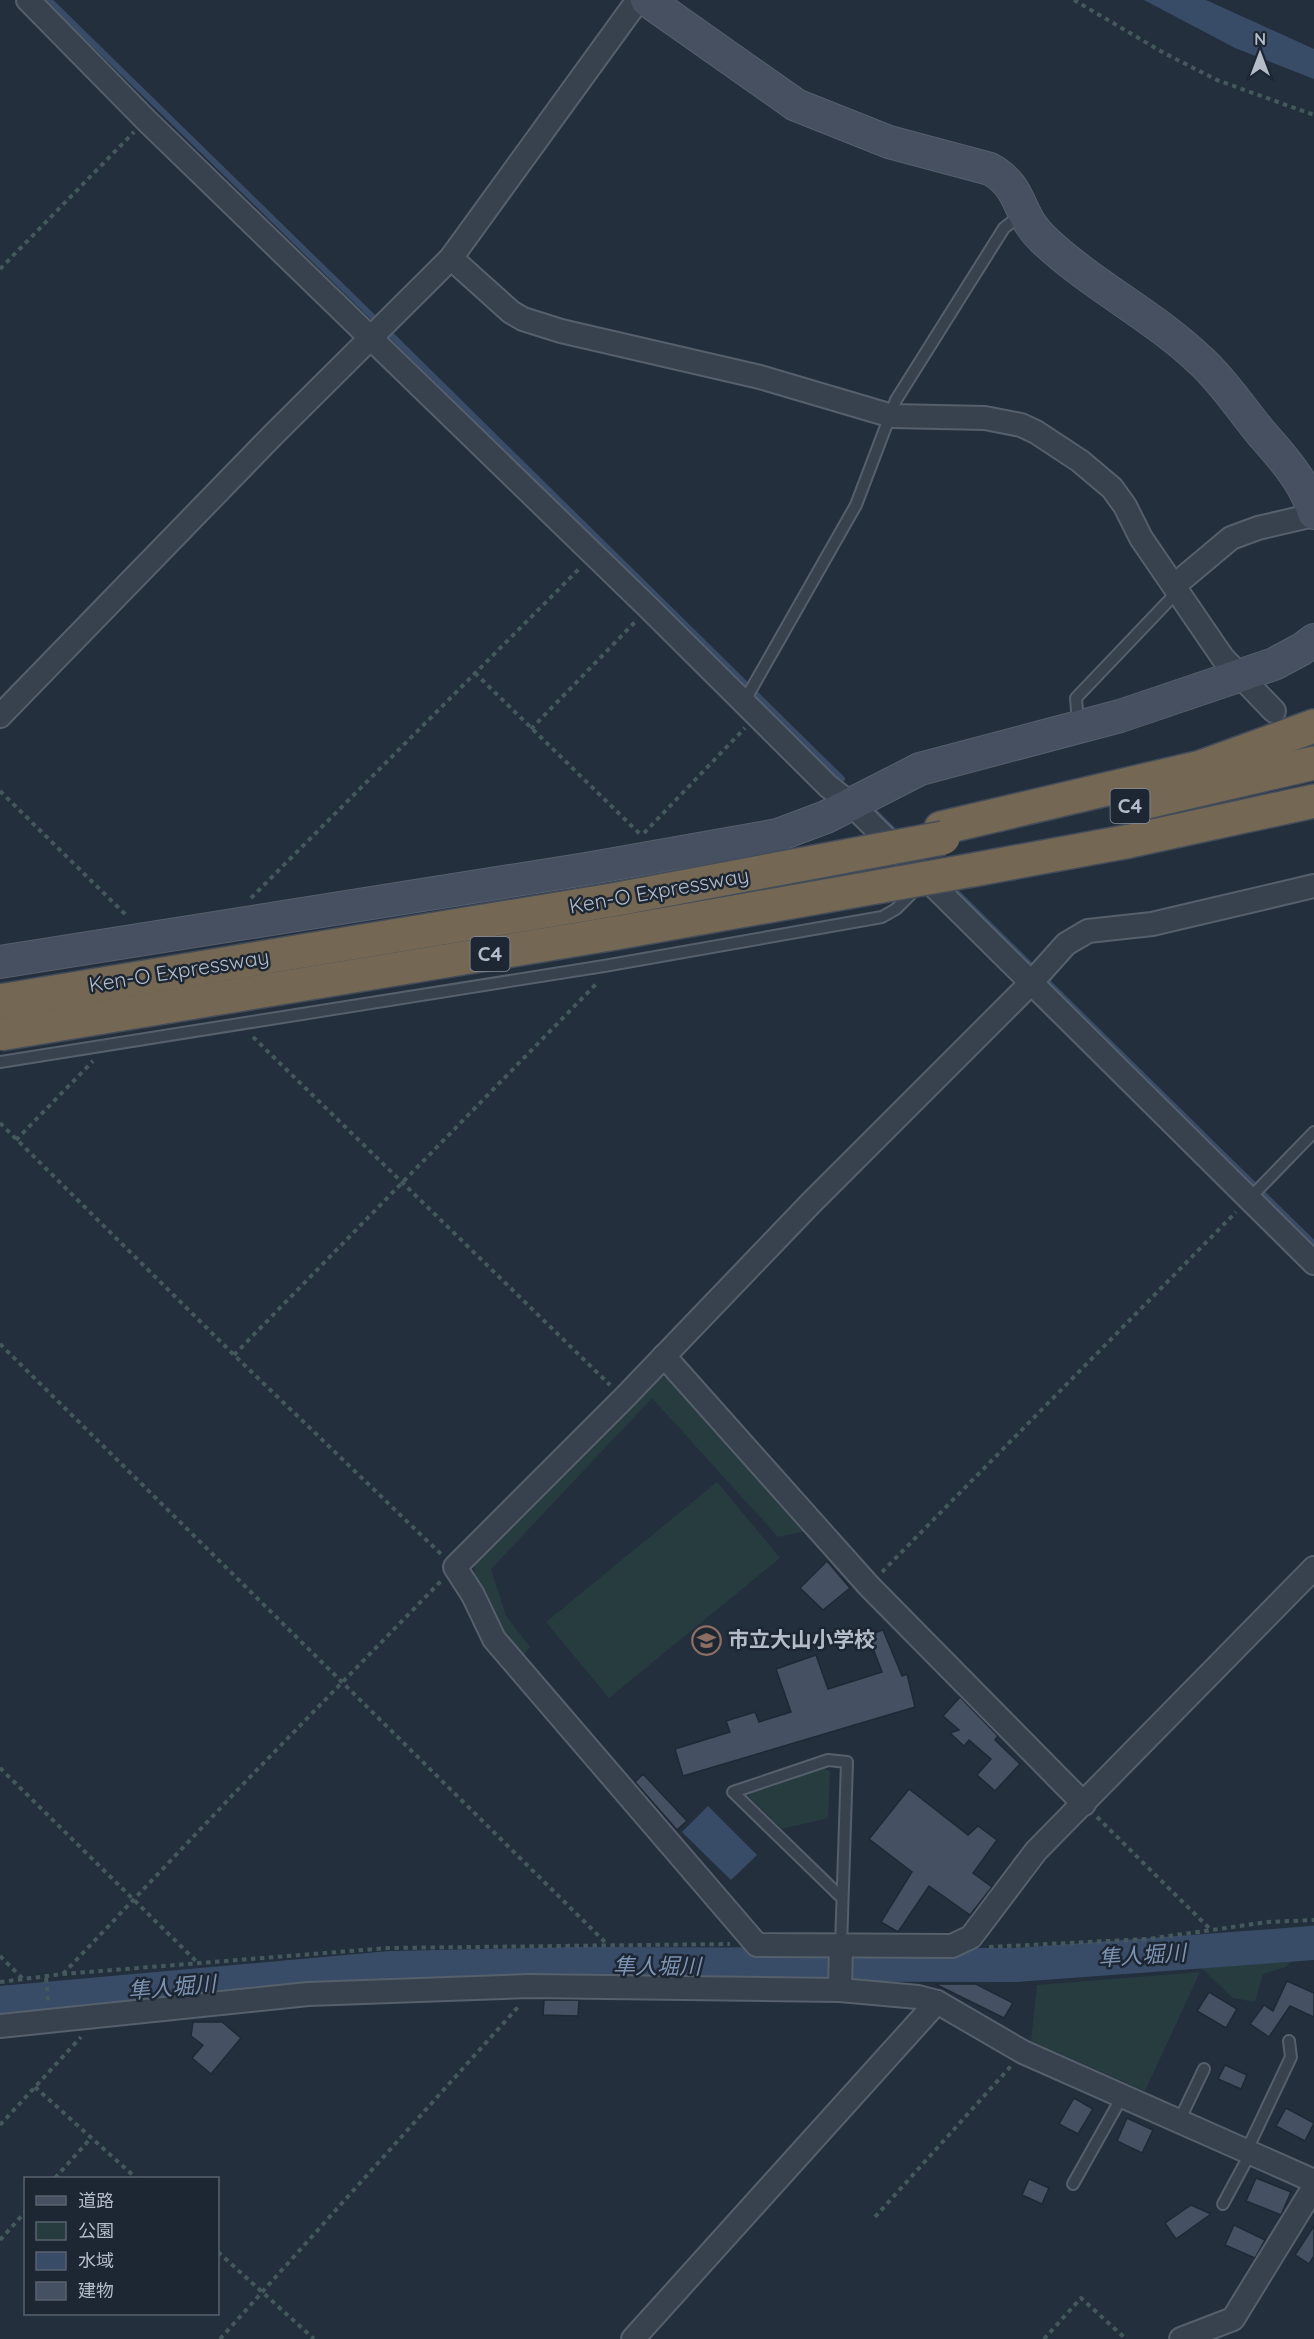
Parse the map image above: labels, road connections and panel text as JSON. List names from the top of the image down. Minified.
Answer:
{"streets":{"highway":["C4","Ken-O Expressway"]},"water":["隼人堀川"],"places":{"school or university":["市立大山小学校"]},"legend":["道路","公園","水域","建物"],"north":"top"}
